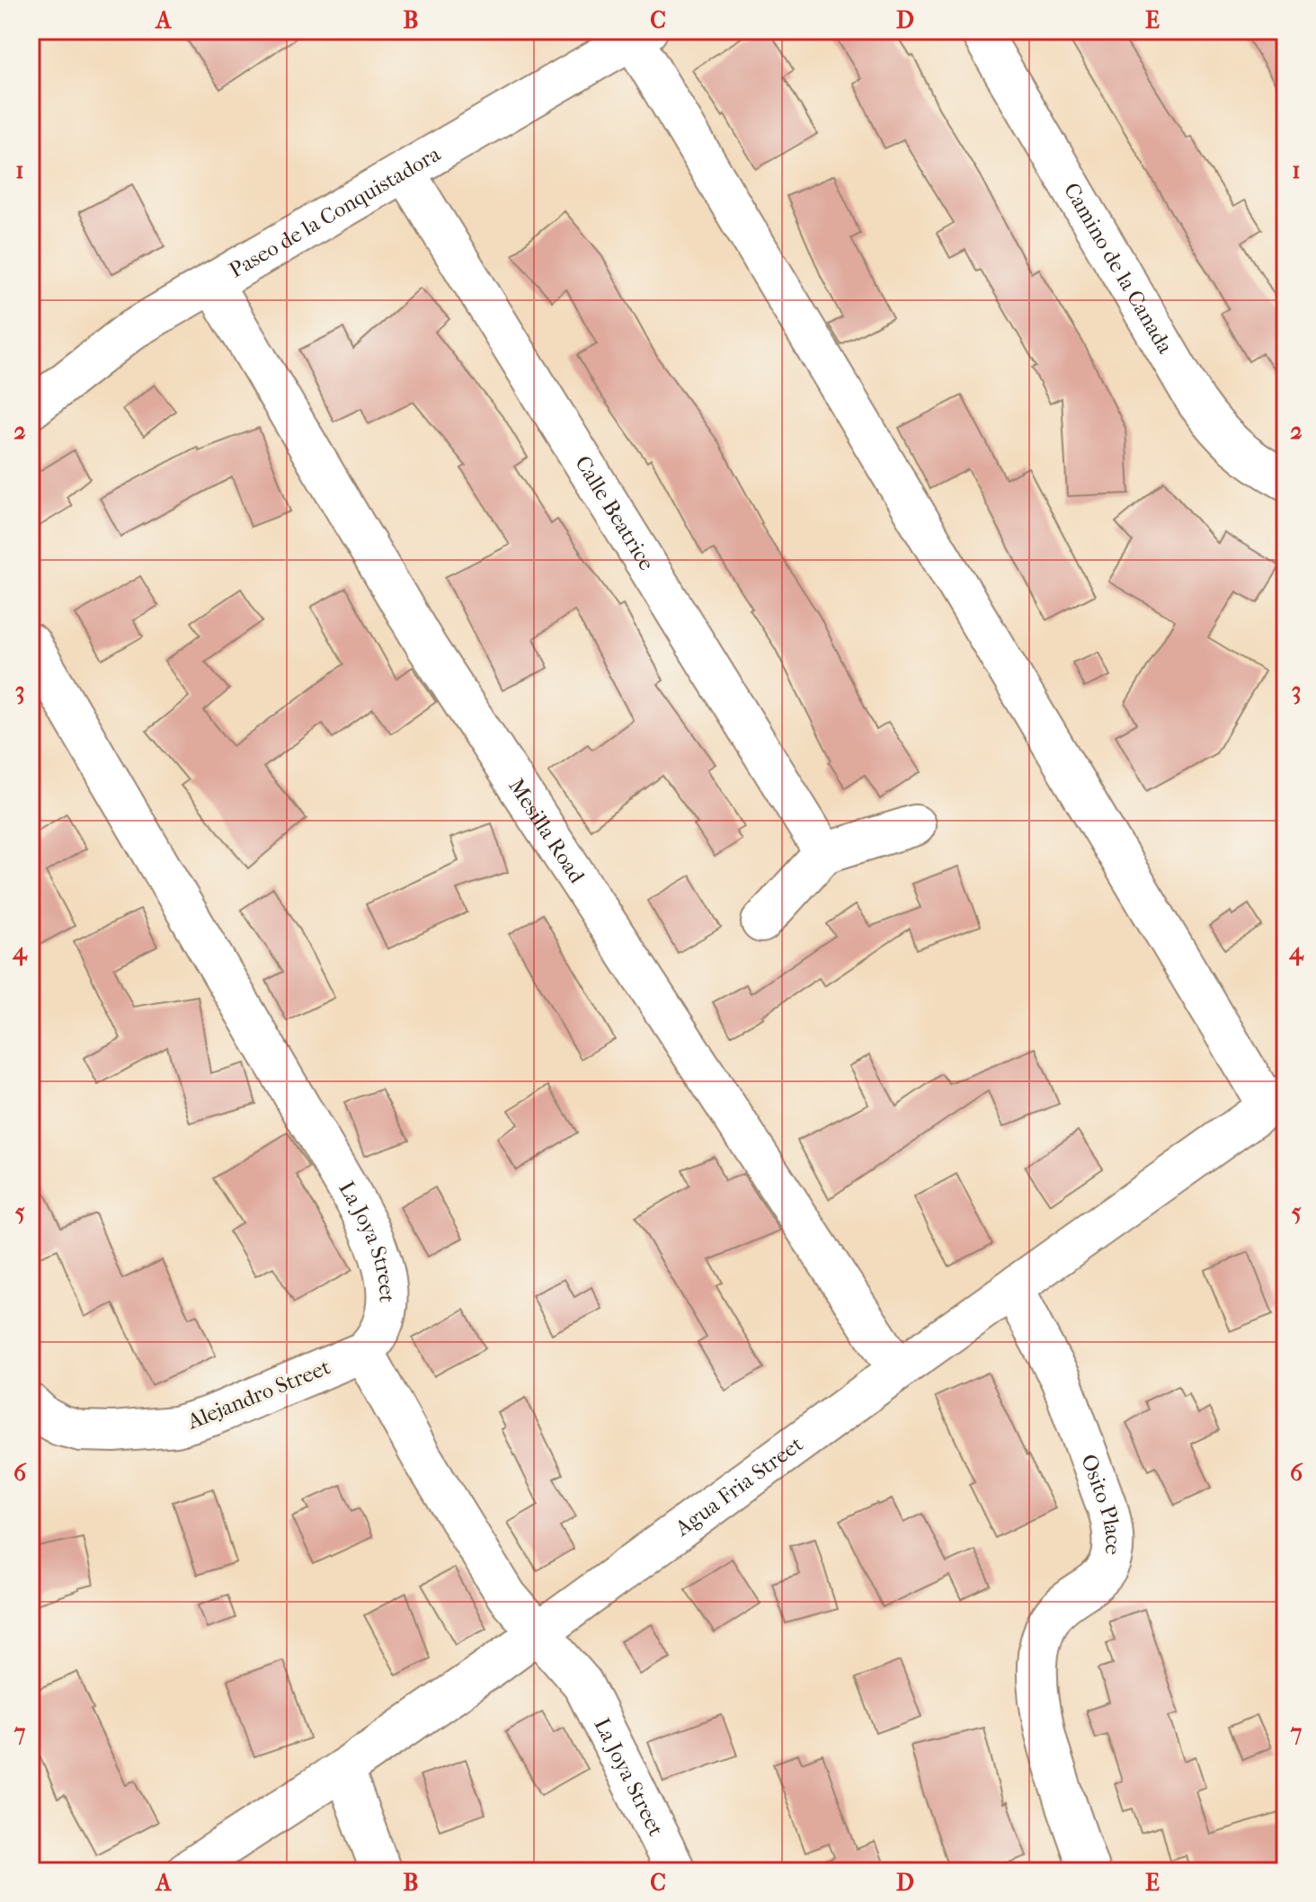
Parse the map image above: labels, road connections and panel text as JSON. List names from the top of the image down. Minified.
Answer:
{"streets":{"street":["Paseo de la Conquistadora","Camino de la Canada","Calle Beatrice","Mesilla Road","La Joya Street","Alejandro Street","Agua Fria Street","Osito Place"]},"crossings":[["Paseo de la Conquistadora","Calle Beatrice"],["Paseo de la Conquistadora","Mesilla Road"],["Mesilla Road","Agua Fria Street"],["La Joya Street","Alejandro Street"],["La Joya Street","Agua Fria Street"],["Agua Fria Street","Osito Place"]],"grid":{"columns":["A","B","C","D","E"],"rows":["1","2","3","4","5","6","7"]}}
